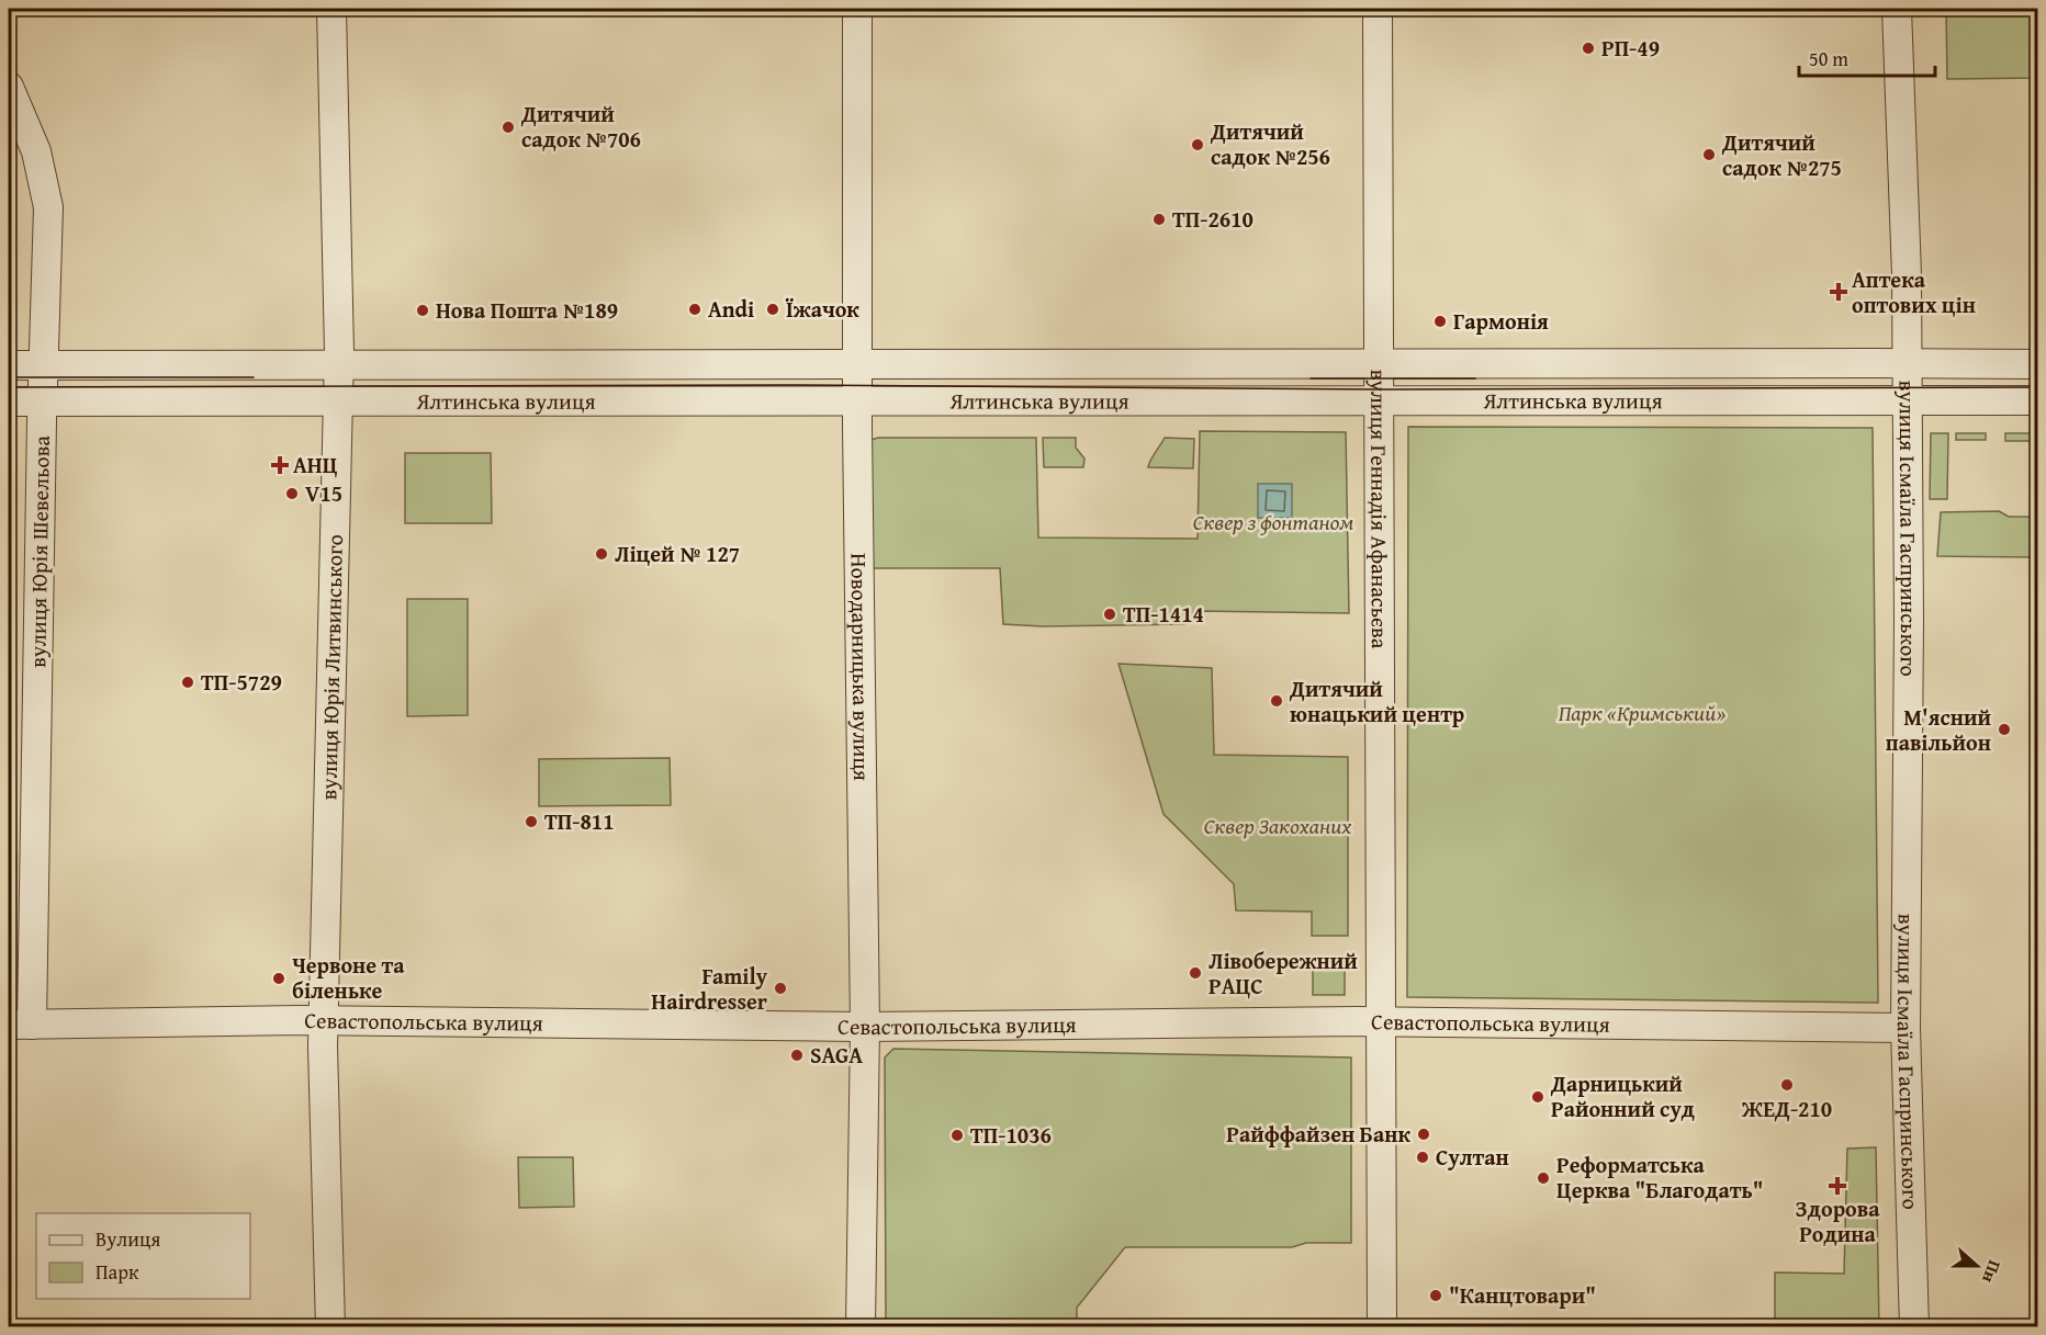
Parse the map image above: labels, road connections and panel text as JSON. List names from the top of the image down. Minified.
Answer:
{"streets":{"street":["Ялтинська вулиця","вулиця Геннадія Афанасьєва","вулиця Ісмаїла Гаспринського","вулиця Юрія Шевельова","вулиця Юрія Литвинського","Новодарницька вулиця","Севастопольська вулиця"]},"crossings":[["Ялтинська вулиця","вулиця Геннадія Афанасьєва"],["Ялтинська вулиця","вулиця Ісмаїла Гаспринського"],["Ялтинська вулиця","вулиця Юрія Шевельова"],["Ялтинська вулиця","вулиця Юрія Литвинського"],["Ялтинська вулиця","Новодарницька вулиця"],["вулиця Геннадія Афанасьєва","Севастопольська вулиця"],["вулиця Ісмаїла Гаспринського","Севастопольська вулиця"],["вулиця Юрія Шевельова","Севастопольська вулиця"],["вулиця Юрія Литвинського","Севастопольська вулиця"],["Новодарницька вулиця","Севастопольська вулиця"]],"parks":["Сквер з фонтаном","Парк «Кримський»","Сквер Закоханих"],"places":{"other":["РП-49","Дитячий садок №706","Дитячий садок №256","Дитячий садок №275","ТП-2610","Andi","Їжачок","Нова Пошта №189","Гармонія","V15","Ліцей № 127","ТП-1414","ТП-5729","Дитячий юнацький центр","М'ясний павільйон","ТП-811","Лівобережний РАЦС","Червоне та біленьке","Family Hairdresser","SAGA","ЖЕД-210","Дарницький Районний суд","Райффайзен Банк","ТП-1036","Султан","Реформатська Церква \"Благодать\"","\"Канцтовари\""],"health":["Аптека оптових цін","АНЦ","Здорова Родина"]},"legend":["Вулиця","Парк"],"scale_bar":"50 m","north":"right"}
